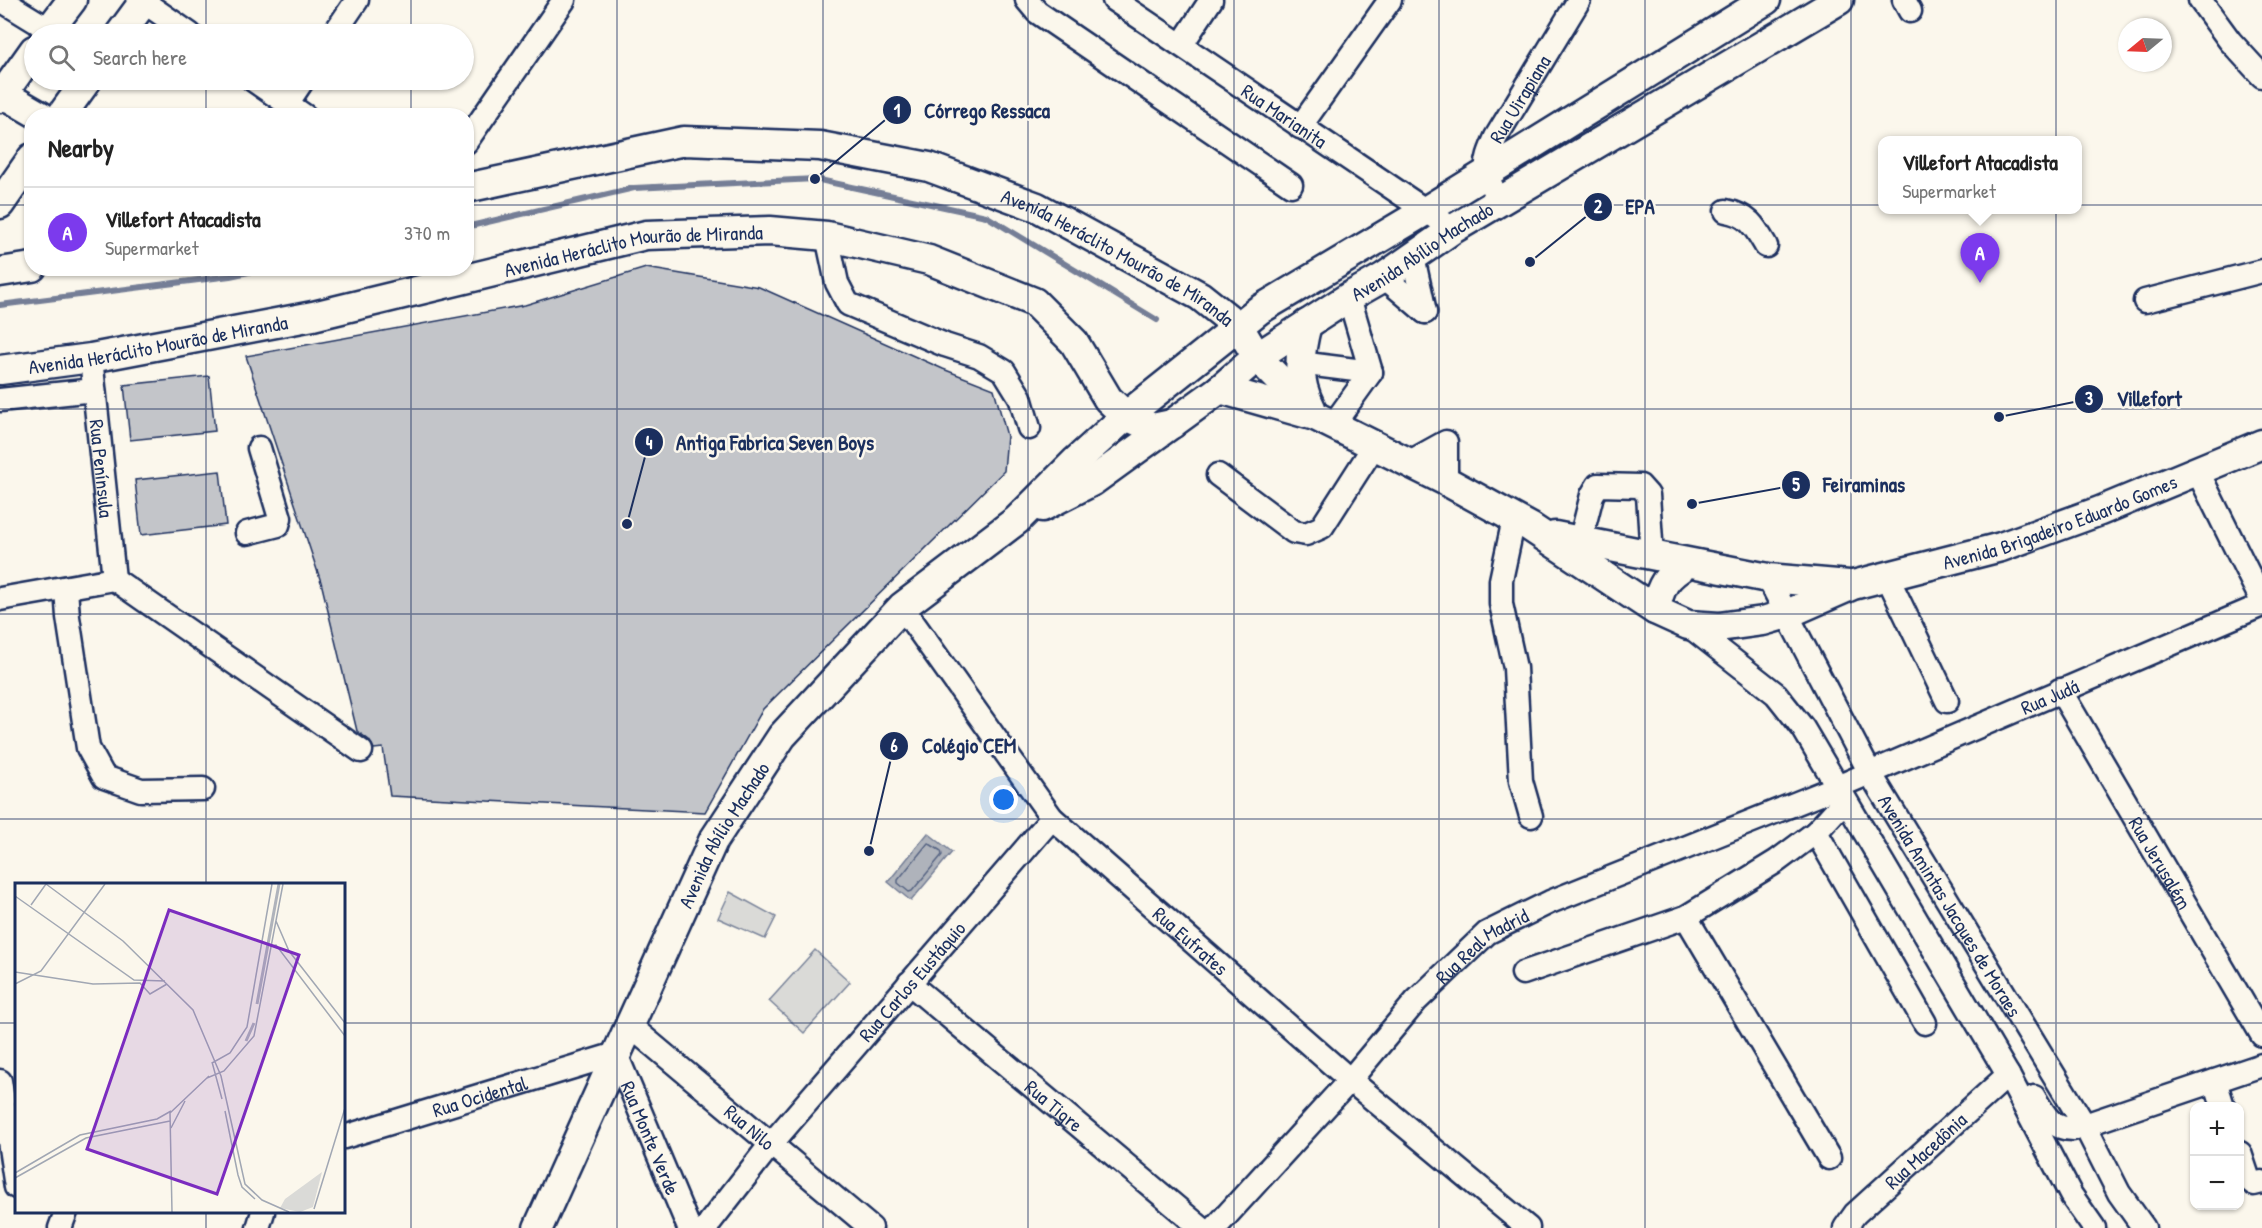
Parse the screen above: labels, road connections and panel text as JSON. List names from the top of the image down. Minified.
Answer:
{"streets":{"main road":["Avenida Heráclito Mourão de Miranda","Avenida Abílio Machado","Avenida Brigadeiro Eduardo Gomes"],"street":["Rua Uirapiana","Rua Marianita","Rua Península","Rua Judá","Rua Jerusalém","Avenida Amintas Jacques de Moraes","Rua Eufrates","Rua Real Madrid","Rua Carlos Eustáquio","Rua Ocidental","Rua Tigre","Rua Nilo","Rua Monte Verde","Rua Macedônia"]},"crossings":[["Rua Uirapiana","Avenida Abílio Machado"],["Rua Marianita","Avenida Abílio Machado"],["Avenida Heráclito Mourão de Miranda","Avenida Abílio Machado"],["Avenida Heráclito Mourão de Miranda","Rua Península"],["Avenida Heráclito Mourão de Miranda","Avenida Brigadeiro Eduardo Gomes"],["Avenida Abílio Machado","Avenida Brigadeiro Eduardo Gomes"],["Avenida Abílio Machado","Rua Eufrates"],["Avenida Abílio Machado","Rua Ocidental"],["Avenida Abílio Machado","Rua Nilo"],["Avenida Abílio Machado","Rua Monte Verde"],["Avenida Brigadeiro Eduardo Gomes","Avenida Amintas Jacques de Moraes"],["Rua Judá","Rua Jerusalém"],["Rua Judá","Avenida Amintas Jacques de Moraes"],["Rua Judá","Rua Real Madrid"],["Avenida Amintas Jacques de Moraes","Rua Real Madrid"],["Avenida Amintas Jacques de Moraes","Rua Macedônia"],["Rua Eufrates","Rua Real Madrid"],["Rua Eufrates","Rua Carlos Eustáquio"],["Rua Carlos Eustáquio","Rua Tigre"],["Rua Carlos Eustáquio","Rua Nilo"],["Rua Ocidental","Rua Monte Verde"]],"places":["Córrego Ressaca","EPA","Villefort","Feiraminas","Antiga Fabrica Seven Boys","Colégio CEM"],"north":"left","page":{"search":"Search here","heading":"Nearby","popup":["Villefort Atacadista","Supermarket"],"list":[{"mark":"A","name":"Villefort Atacadista","note":"Supermarket","value":"370 m"}],"pins":"A","map_buttons":["+","−"]}}
